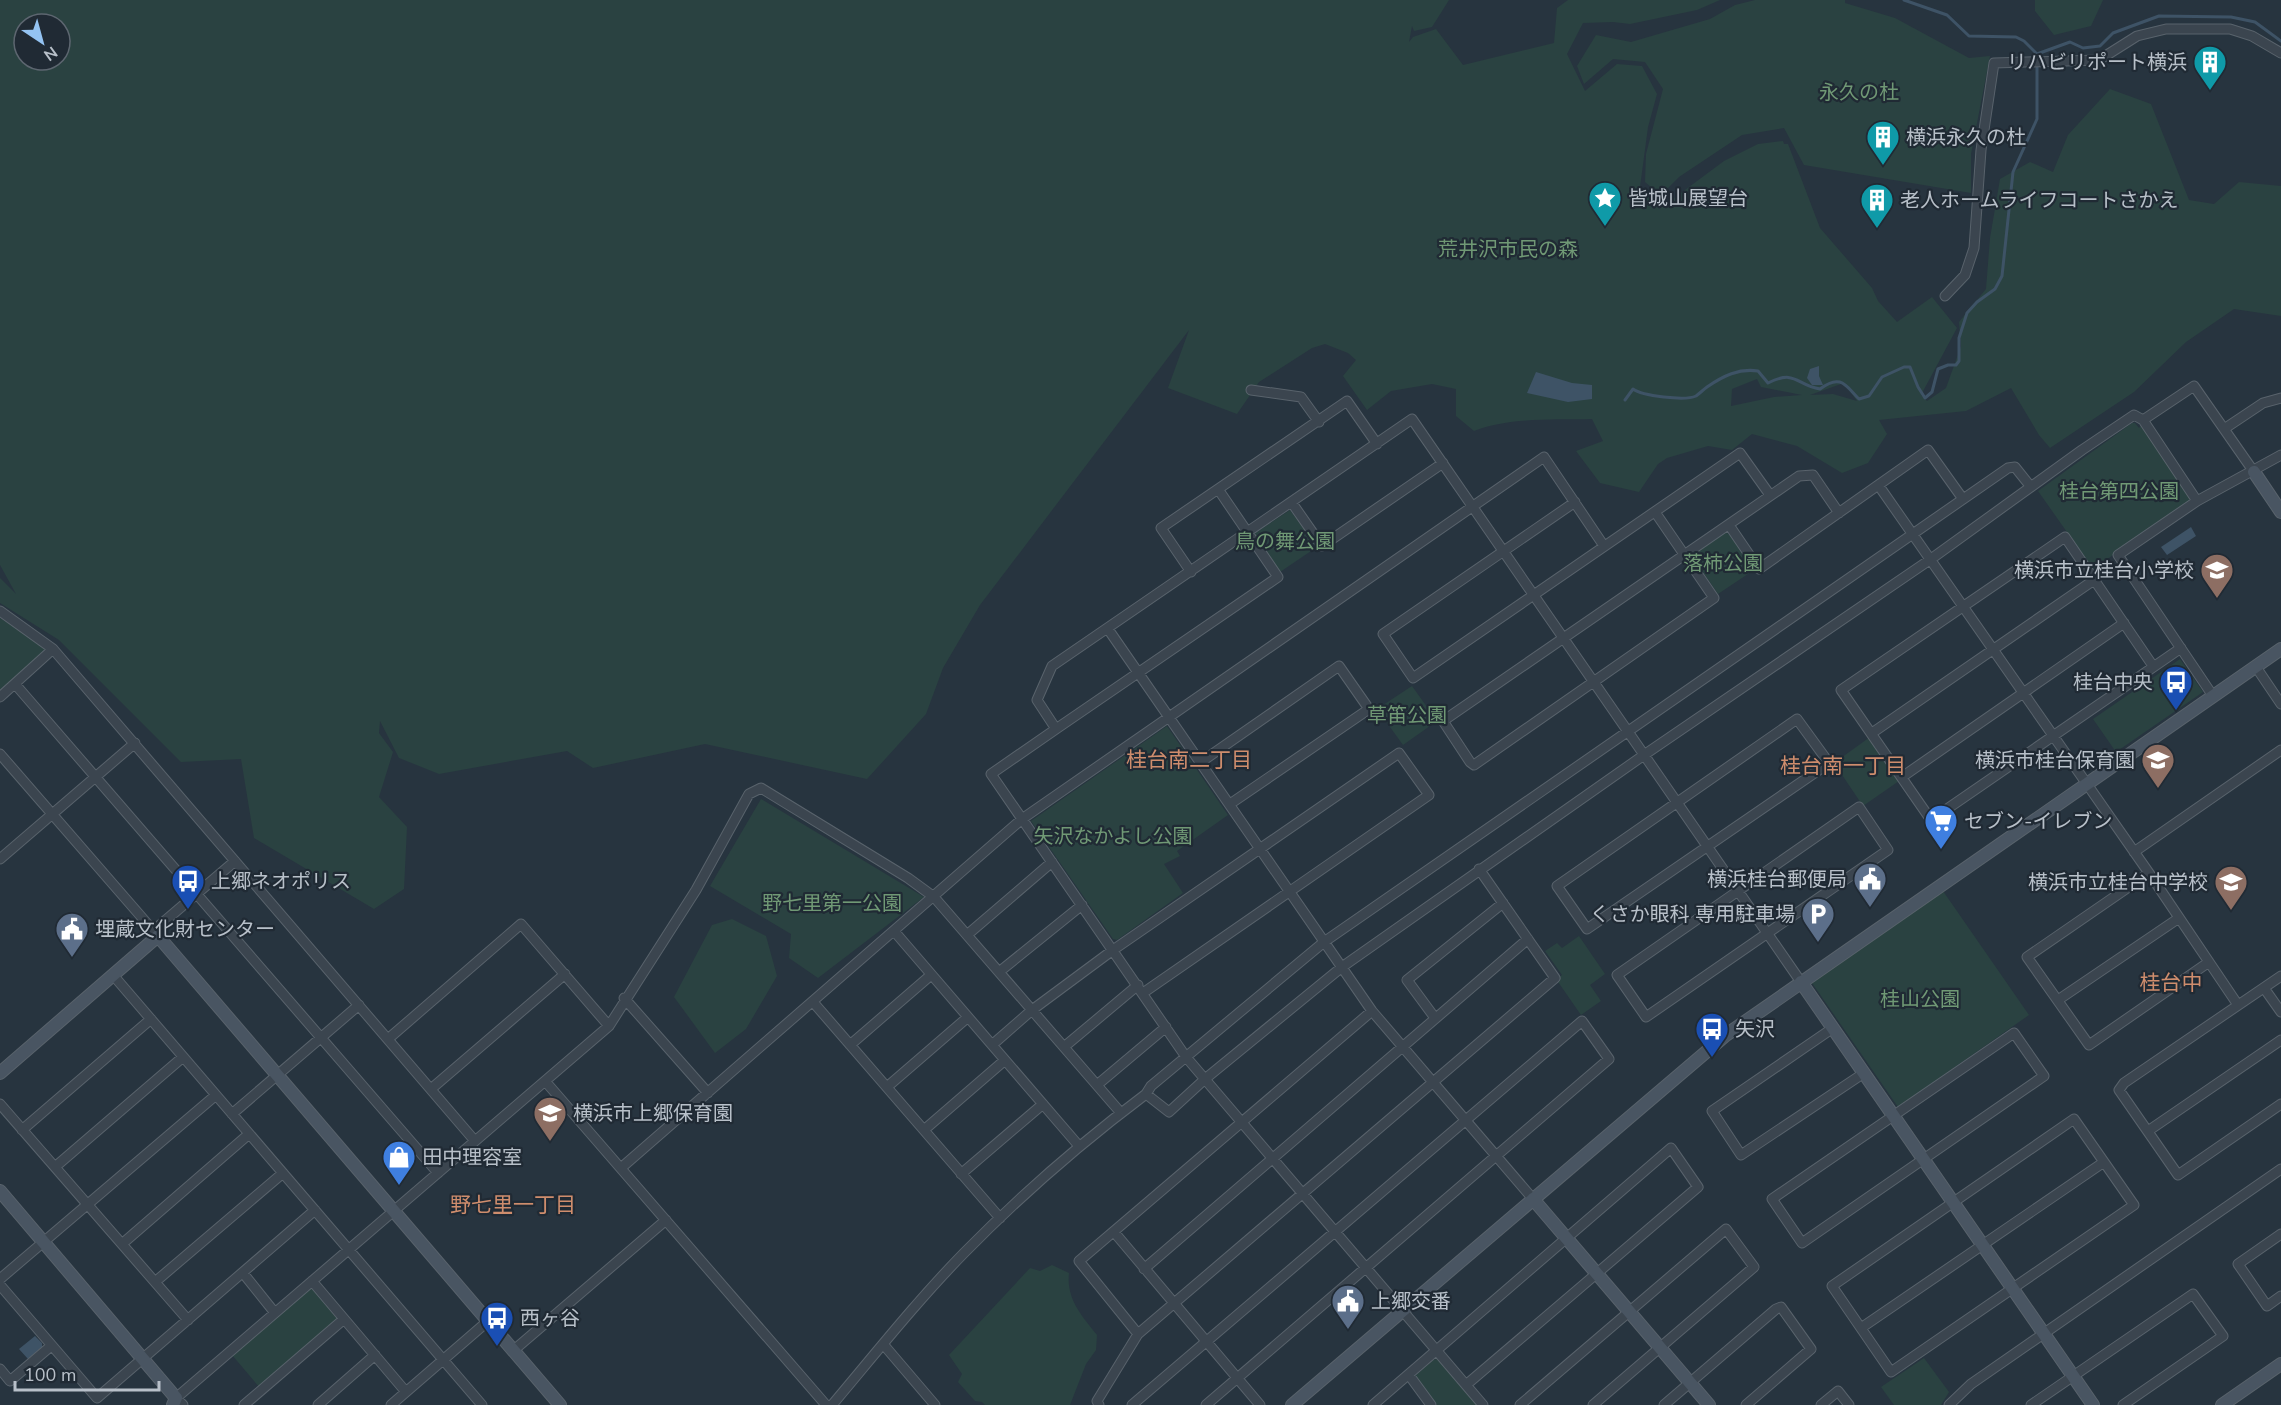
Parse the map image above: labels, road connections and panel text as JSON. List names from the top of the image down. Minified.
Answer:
{"districts":["桂台南二丁目","桂台南一丁目","桂台中","野七里一丁目"],"parks":["永久の杜","荒井沢市民の森","桂台第四公園","鳥の舞公園","落柿公園","草笛公園","矢沢なかよし公園","野七里第一公園","桂山公園"],"places":{"building":["リハビリポート横浜","横浜永久の杜","老人ホームライフコートさかえ"],"place":["皆城山展望台"],"school or university":["横浜市立桂台小学校","横浜市桂台保育園","横浜市立桂台中学校","横浜市上郷保育園"],"bus stop":["桂台中央","上郷ネオポリス","矢沢","西ヶ谷"],"supermarket":["セブン-イレブン"],"public building":["横浜桂台郵便局","埋蔵文化財センター","上郷交番"],"parking":["くさか眼科 専用駐車場"],"shop":["田中理容室"]},"scale_bar":"100 m","north":"bottom right"}
